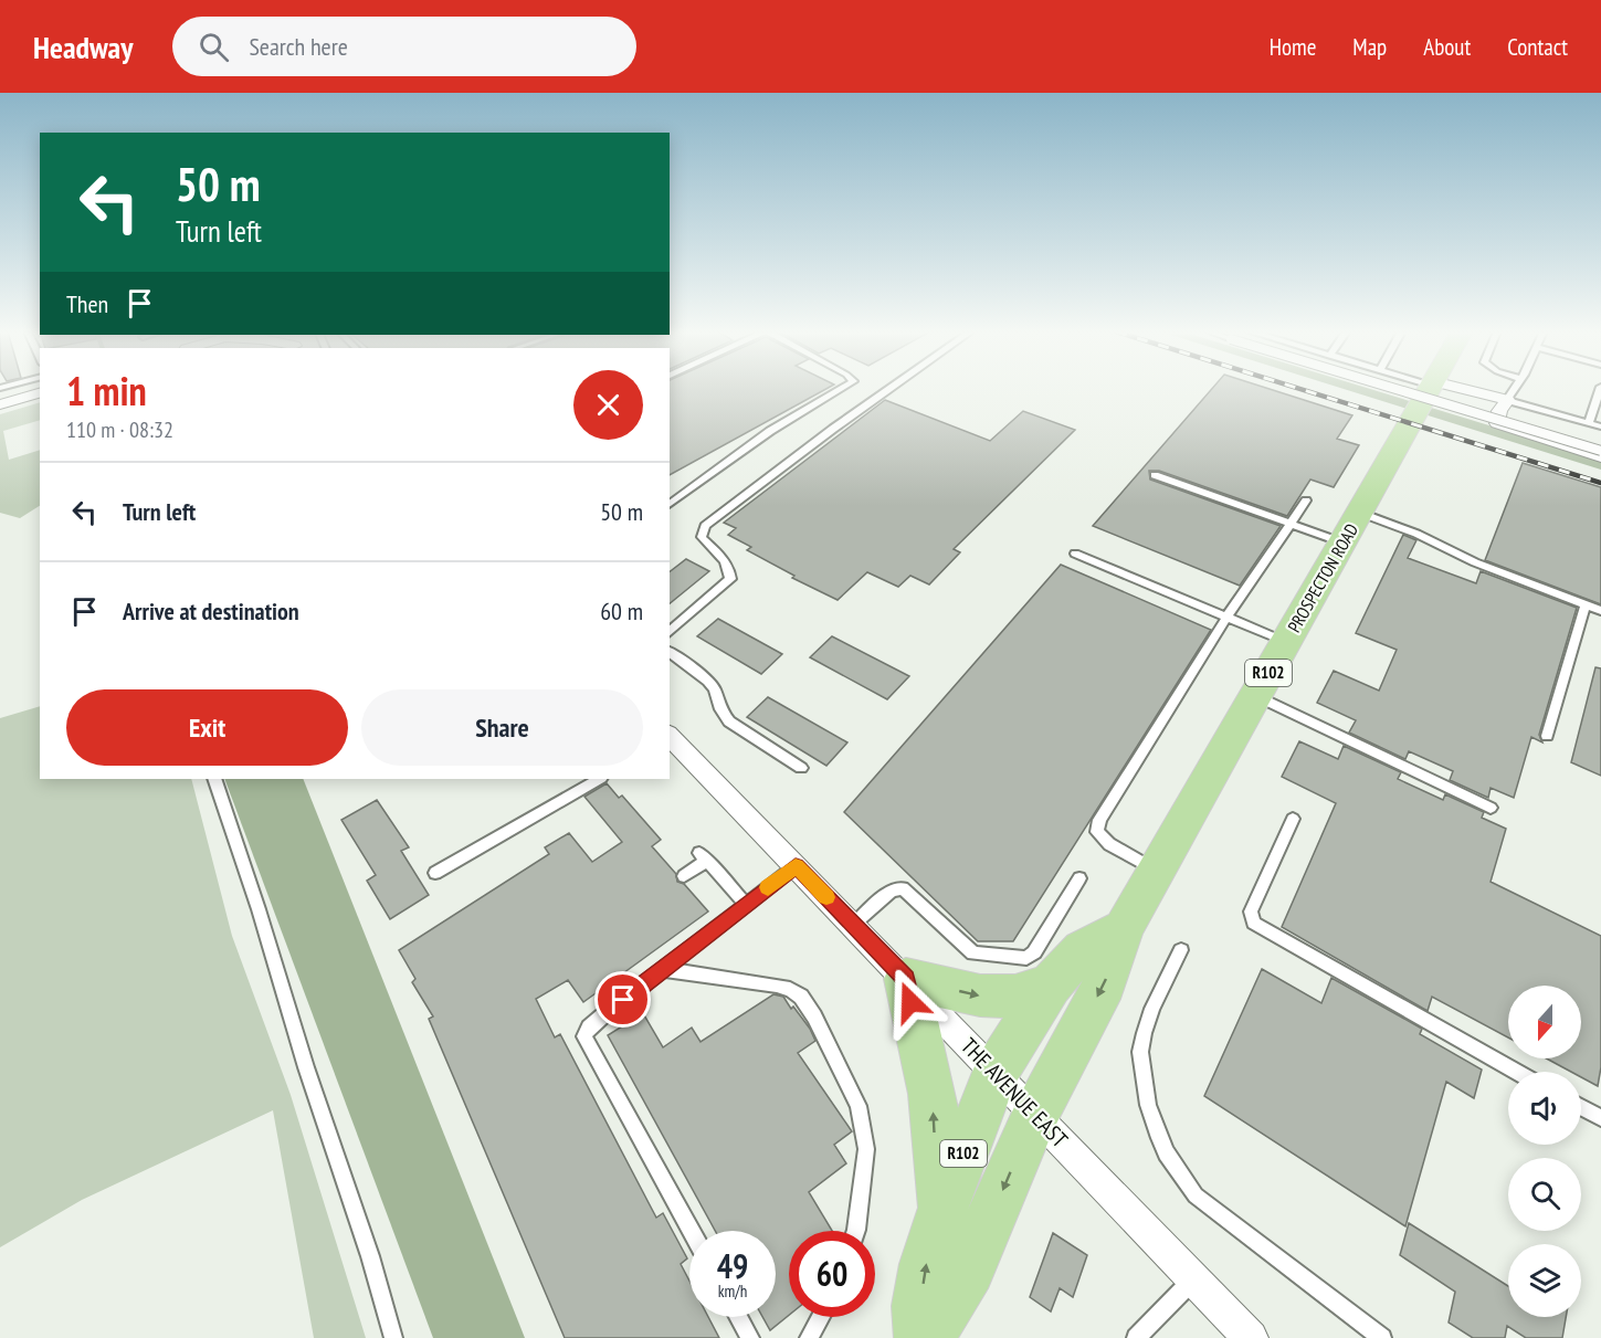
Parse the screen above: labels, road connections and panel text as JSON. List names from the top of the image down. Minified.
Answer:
{"streets":{"main road":["PROSPECTON ROAD","R102"],"street":["THE AVENUE EAST"]},"crossings":[["PROSPECTON ROAD","R102"],["R102","THE AVENUE EAST"]],"north":"bottom","page":{"header":"Headway","search":"Search here","nav":["Home","Map","About","Contact"],"turn":["50 m","Turn left"],"then":"Then","heading":["1 min","110 m · 08:32"],"list":[{"name":"Turn left","value":"50 m"},{"name":"Arrive at destination","value":"60 m"}],"buttons":["Exit","Share"],"speed":"49 km/h","limit":"60"}}
